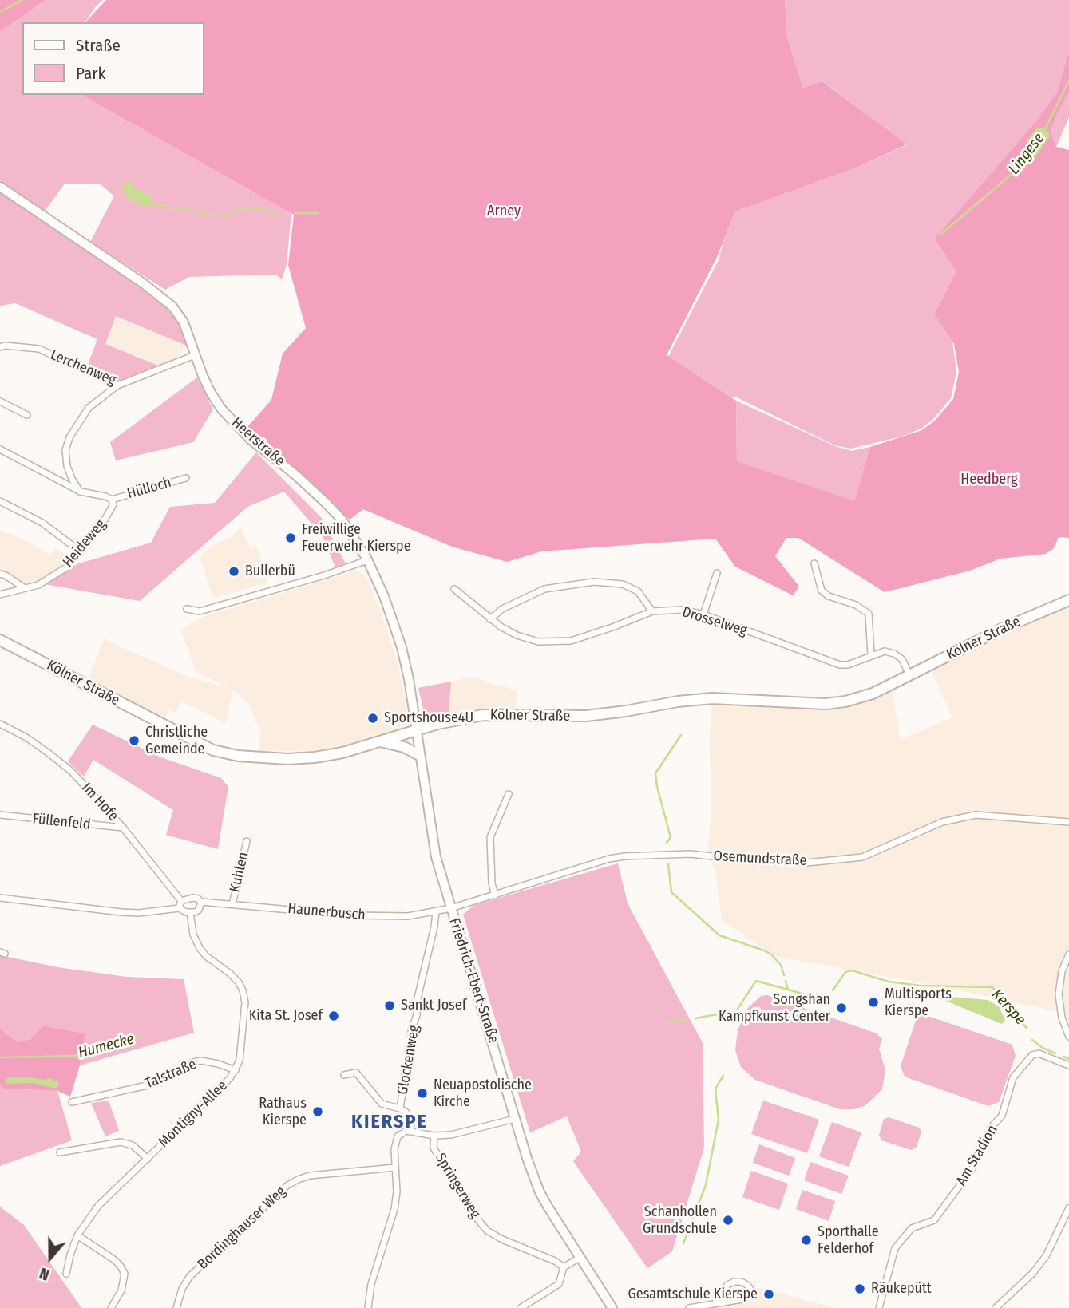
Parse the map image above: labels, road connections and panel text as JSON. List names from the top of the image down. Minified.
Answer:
{"streets":{"main road":["Heerstraße","Kölner Straße","Friedrich-Ebert-Straße"],"street":["Lerchenweg","Hülloch","Heideweg","Drosselweg","Im Hofe","Füllenfeld","Osemundstraße","Kuhlen","Haunerbusch","Glockenweg","Talstraße","Montigny-Allee","Am Stadion","Springerweg","Bordinghauser Weg"]},"crossings":[["Lerchenweg","Heerstraße"],["Heerstraße","Kölner Straße"],["Heerstraße","Friedrich-Ebert-Straße"],["Hülloch","Heideweg"],["Drosselweg","Kölner Straße"],["Kölner Straße","Friedrich-Ebert-Straße"],["Im Hofe","Füllenfeld"],["Im Hofe","Haunerbusch"],["Im Hofe","Montigny-Allee"],["Osemundstraße","Haunerbusch"],["Osemundstraße","Friedrich-Ebert-Straße"],["Kuhlen","Haunerbusch"],["Haunerbusch","Friedrich-Ebert-Straße"],["Haunerbusch","Glockenweg"],["Haunerbusch","Montigny-Allee"],["Talstraße","Montigny-Allee"]],"districts":["KIERSPE"],"water":["Lingese","Kerspe","Humecke"],"parks":["Arney","Heedberg"],"places":["Freiwillige Feuerwehr Kierspe","Bullerbü","Sportshouse4U","Christliche Gemeinde","Multisports Kierspe","Sankt Josef","Songshan Kampfkunst Center","Kita St. Josef","Neuapostolische Kirche","Rathaus Kierspe","Schanhollen Grundschule","Sporthalle Felderhof","Räukepütt","Gesamtschule Kierspe"],"legend":["Straße","Park"],"north":"bottom"}
